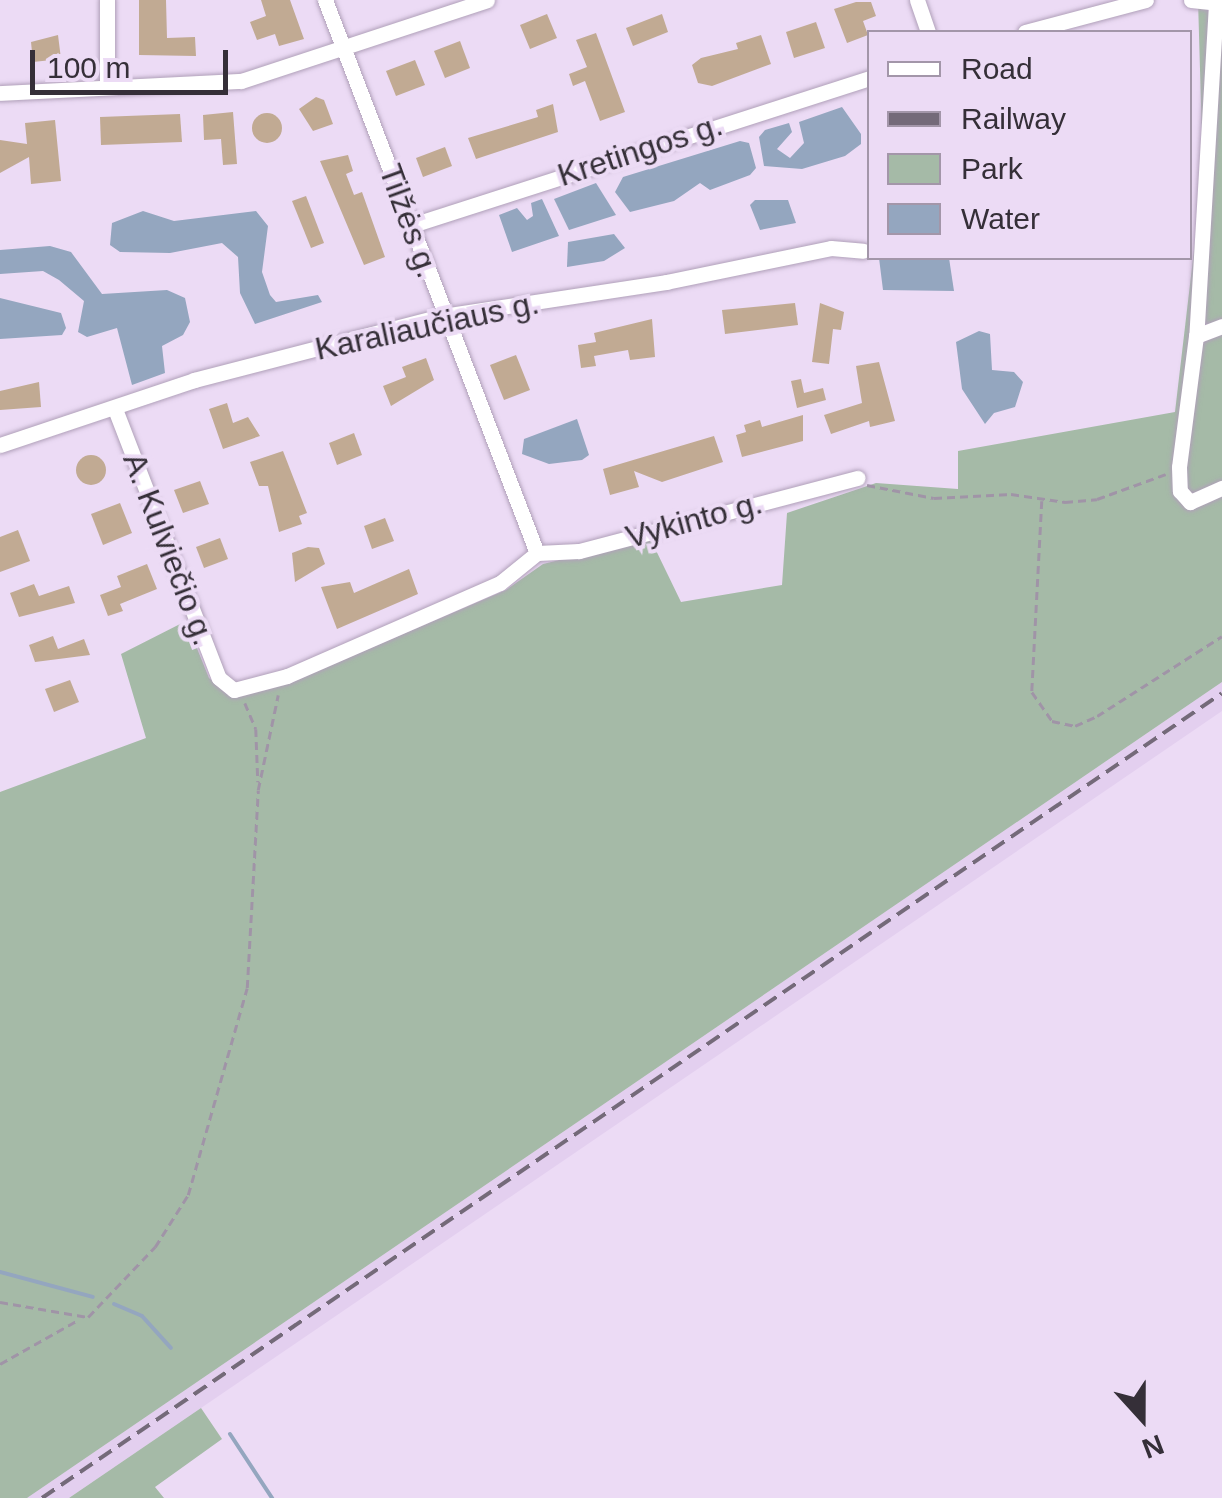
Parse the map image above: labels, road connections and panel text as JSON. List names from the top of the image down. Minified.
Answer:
{"streets":{"street":["Kretingos g.","Tilžės g.","Karaliaučiaus g.","Vykinto g.","A. Kulviečio g."]},"crossings":[["Kretingos g.","Tilžės g."],["Tilžės g.","Karaliaučiaus g."],["Tilžės g.","Vykinto g."],["Karaliaučiaus g.","A. Kulviečio g."]],"legend":["Road","Railway","Park","Water"],"scale_bar":"100 m","north":"bottom"}
